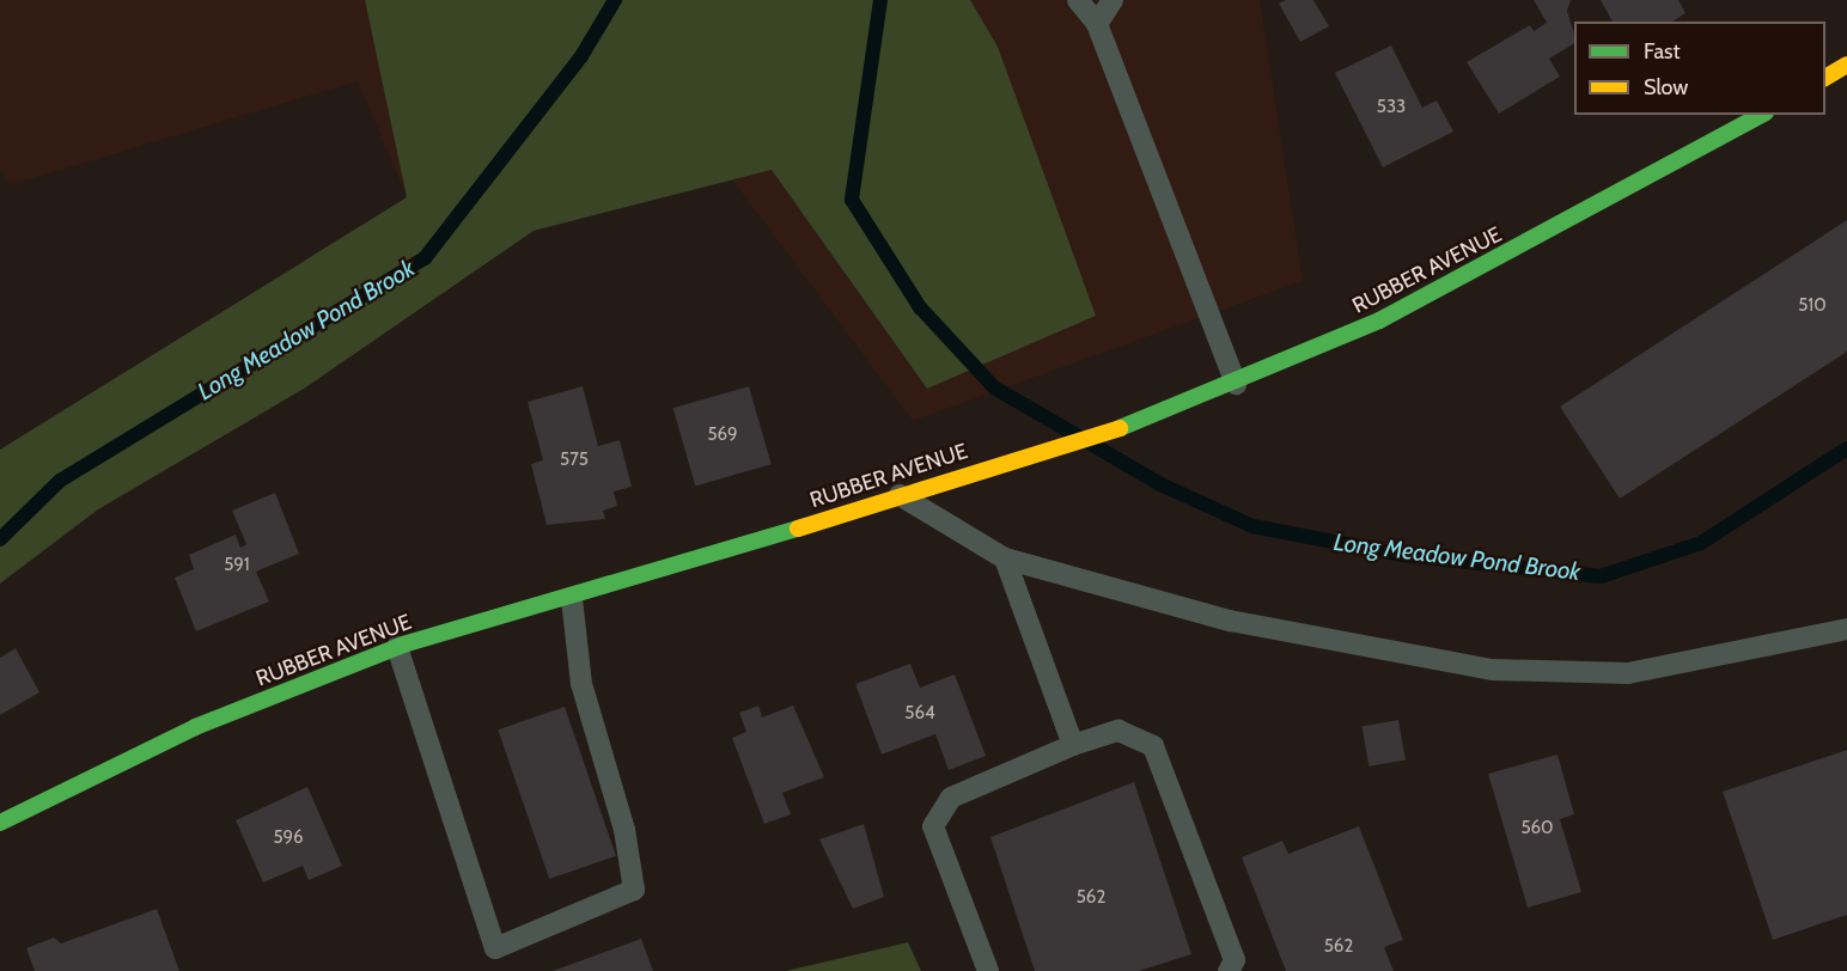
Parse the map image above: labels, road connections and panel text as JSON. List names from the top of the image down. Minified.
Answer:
{"streets":{"street":["RUBBER AVENUE"]},"water":["Long Meadow Pond Brook"],"house_numbers":["533","510","569","575","591","564","560","596","562","562"],"legend":["Fast","Slow"]}
